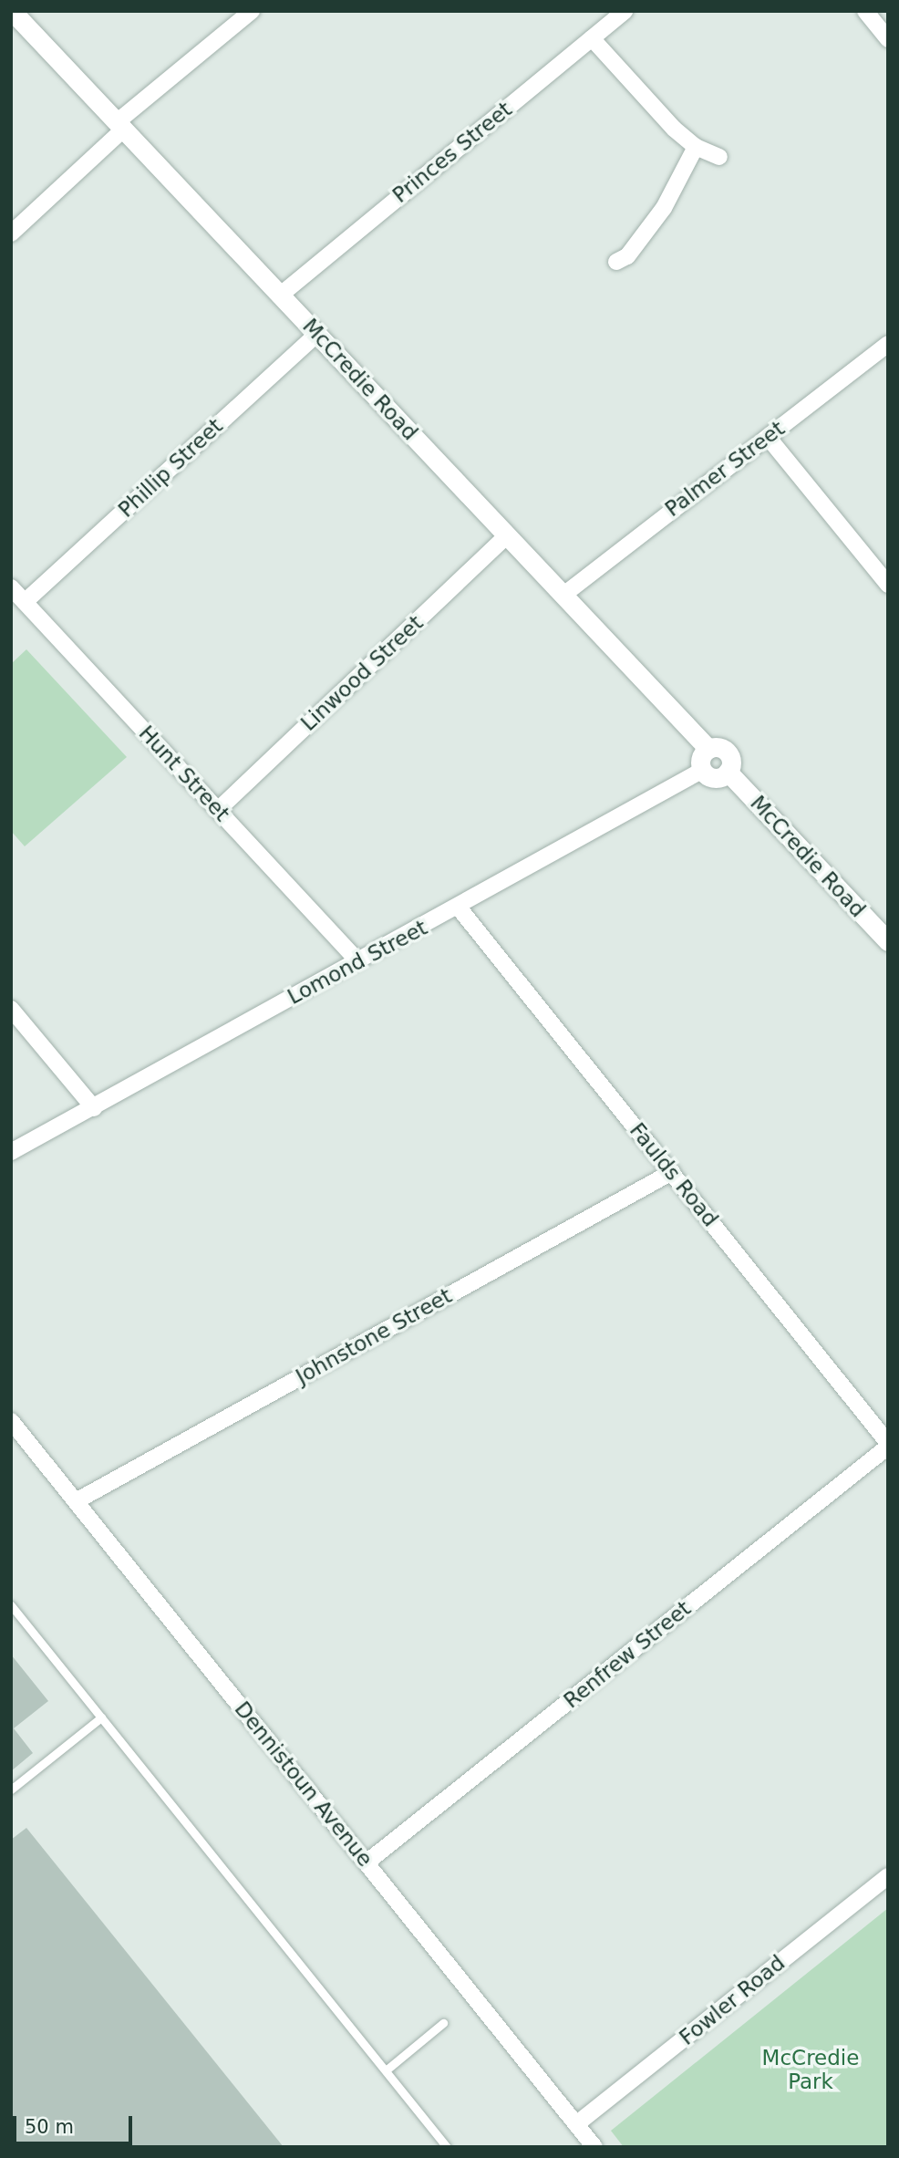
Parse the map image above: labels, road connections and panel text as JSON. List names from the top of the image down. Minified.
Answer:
{"streets":{"main road":["McCredie Road"],"street":["Princes Street","Phillip Street","Palmer Street","Linwood Street","Hunt Street","Lomond Street","Faulds Road","Johnstone Street","Renfrew Street","Dennistoun Avenue","Fowler Road"]},"crossings":[["Princes Street","McCredie Road"],["McCredie Road","Phillip Street"],["McCredie Road","Palmer Street"],["McCredie Road","Linwood Street"],["McCredie Road","Lomond Street"],["Phillip Street","Hunt Street"],["Linwood Street","Hunt Street"],["Hunt Street","Lomond Street"],["Lomond Street","Faulds Road"],["Faulds Road","Johnstone Street"],["Faulds Road","Renfrew Street"],["Johnstone Street","Dennistoun Avenue"],["Renfrew Street","Dennistoun Avenue"],["Dennistoun Avenue","Fowler Road"]],"parks":["McCredie Park"],"scale_bar":"50 m"}
